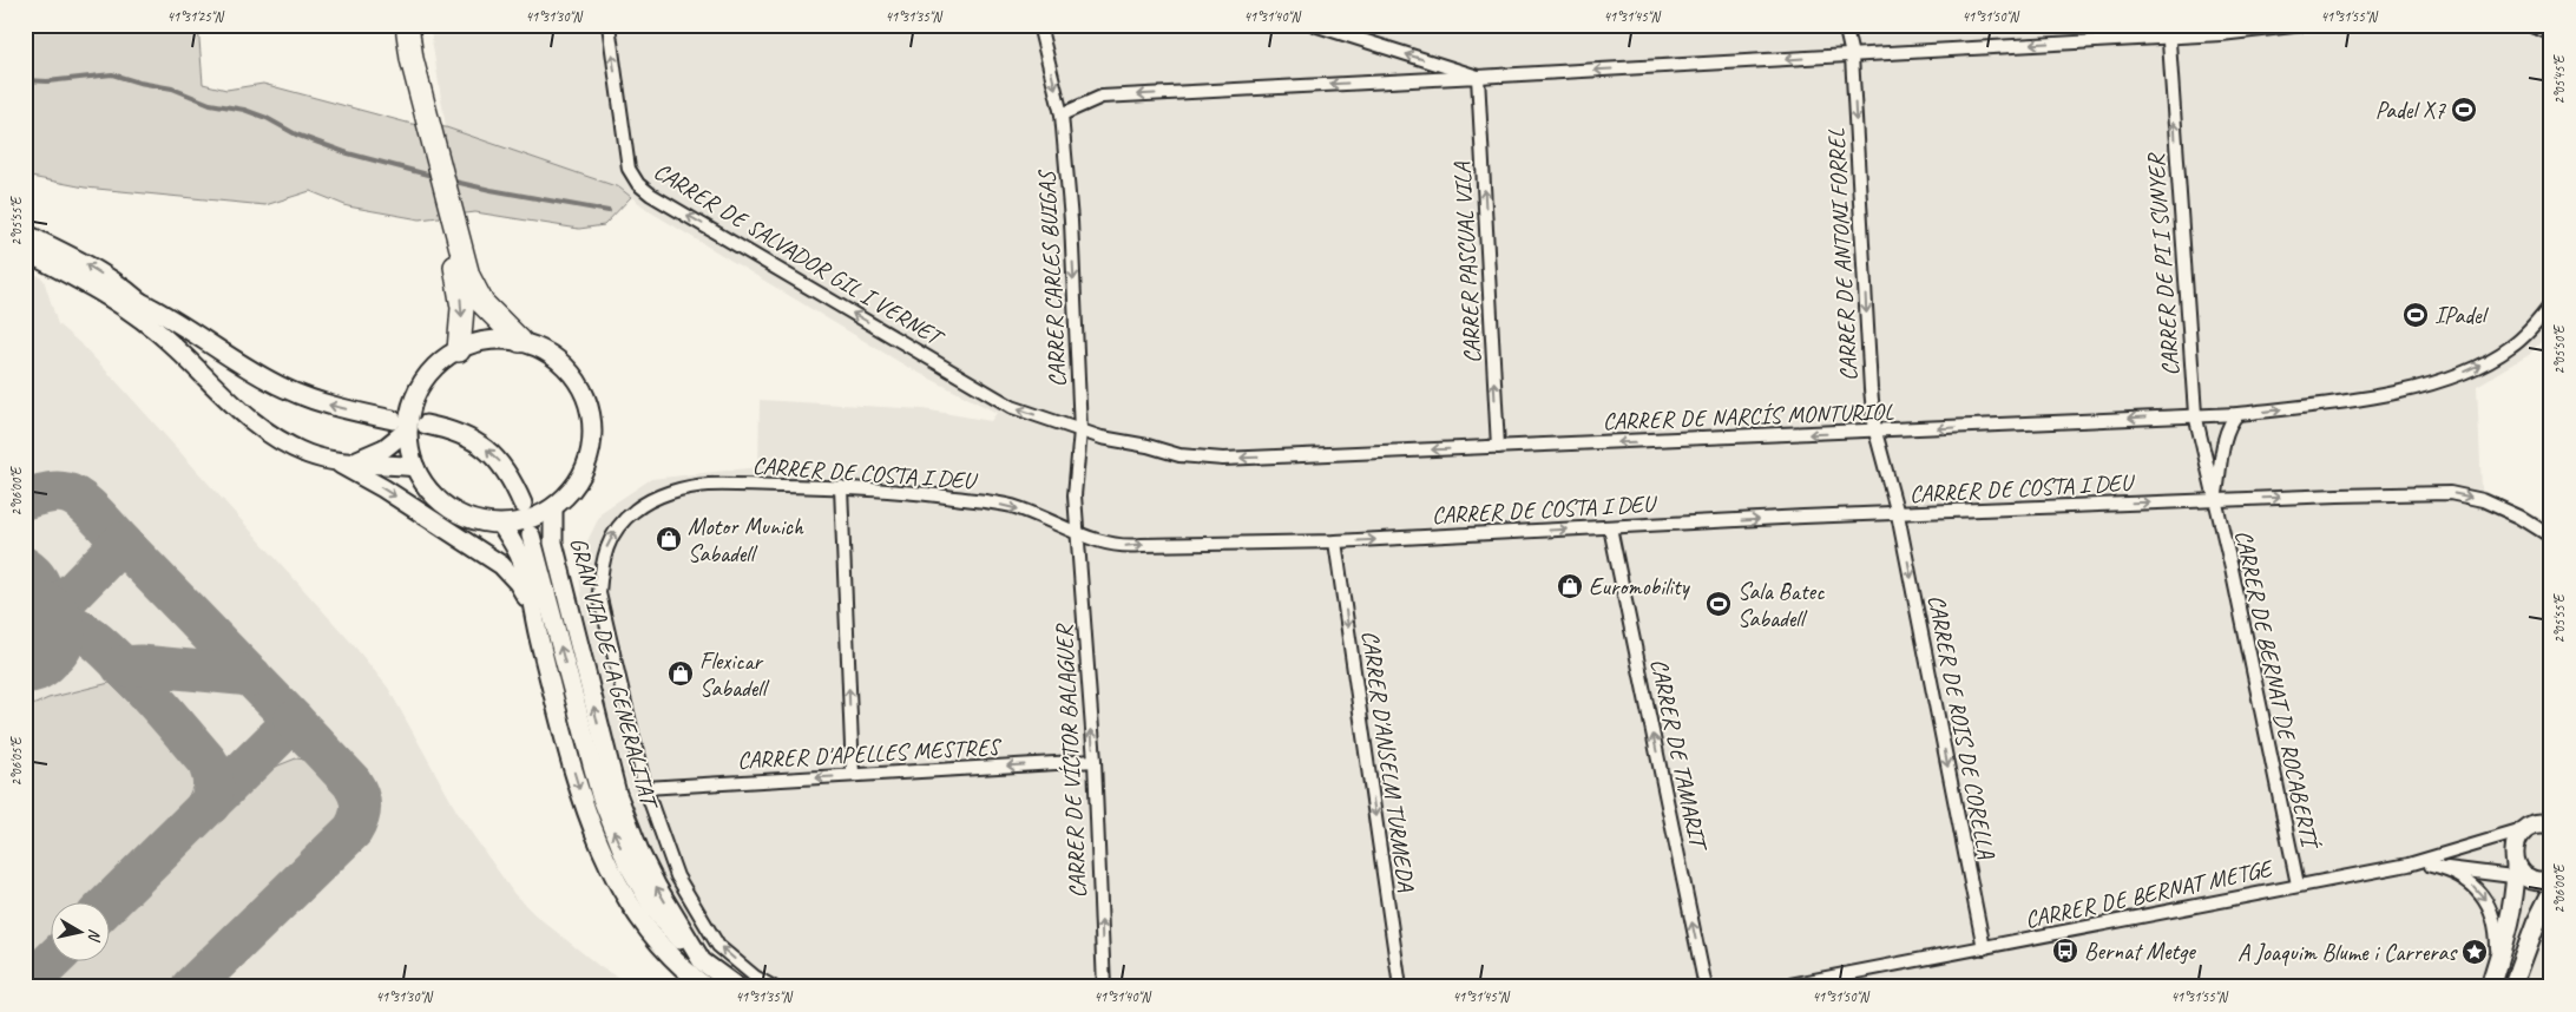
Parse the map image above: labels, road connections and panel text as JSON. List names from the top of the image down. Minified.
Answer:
{"streets":{"street":["CARRER DE SALVADOR GIL I VERNET","CARRER DE ANTONI FORREL","CARRER PASCUAL VILA","CARRER DE PI I SUNYER","CARRER CARLES BUIGAS","CARRER DE NARCÍS MONTURIOL","CARRER DE COSTA I DEU","GRAN VIA DE LA GENERALITAT","CARRER DE BERNAT DE ROCABERTÍ","CARRER DE ROIS DE CORELLA","CARRER DE TAMARIT","CARRER D'APELLES MESTRES","CARRER D'ANSELM TURMEDA","CARRER DE VÍCTOR BALAGUER","CARRER DE BERNAT METGE"]},"crossings":[["CARRER DE SALVADOR GIL I VERNET","CARRER CARLES BUIGAS"],["CARRER DE SALVADOR GIL I VERNET","CARRER DE NARCÍS MONTURIOL"],["CARRER DE ANTONI FORREL","CARRER DE NARCÍS MONTURIOL"],["CARRER DE ANTONI FORREL","CARRER DE COSTA I DEU"],["CARRER DE ANTONI FORREL","CARRER DE ROIS DE CORELLA"],["CARRER PASCUAL VILA","CARRER DE NARCÍS MONTURIOL"],["CARRER DE PI I SUNYER","CARRER DE NARCÍS MONTURIOL"],["CARRER DE PI I SUNYER","CARRER DE COSTA I DEU"],["CARRER DE PI I SUNYER","CARRER DE BERNAT DE ROCABERTÍ"],["CARRER CARLES BUIGAS","CARRER DE NARCÍS MONTURIOL"],["CARRER CARLES BUIGAS","CARRER DE COSTA I DEU"],["CARRER CARLES BUIGAS","CARRER DE VÍCTOR BALAGUER"],["CARRER DE COSTA I DEU","CARRER DE BERNAT DE ROCABERTÍ"],["CARRER DE COSTA I DEU","CARRER DE ROIS DE CORELLA"],["CARRER DE COSTA I DEU","CARRER DE TAMARIT"],["CARRER DE COSTA I DEU","CARRER D'APELLES MESTRES"],["CARRER DE COSTA I DEU","CARRER D'ANSELM TURMEDA"],["CARRER DE COSTA I DEU","CARRER DE VÍCTOR BALAGUER"],["CARRER DE BERNAT DE ROCABERTÍ","CARRER DE BERNAT METGE"],["CARRER DE ROIS DE CORELLA","CARRER DE BERNAT METGE"],["CARRER D'APELLES MESTRES","CARRER DE VÍCTOR BALAGUER"]],"one_way":["CARRER DE SALVADOR GIL I VERNET","CARRER DE ANTONI FORREL","CARRER PASCUAL VILA","CARRER DE PI I SUNYER","CARRER CARLES BUIGAS","CARRER DE COSTA I DEU","CARRER DE ROIS DE CORELLA","CARRER DE TAMARIT","CARRER D'APELLES MESTRES","CARRER D'ANSELM TURMEDA","CARRER DE VÍCTOR BALAGUER"],"places":{"sports":["Padel X7","IPadel","Sala Batec Sabadell"],"shop":["Motor Munich Sabadell","Euromobility","Flexicar Sabadell"],"bus stop":["Bernat Metge"],"place":["A Joaquim Blume i Carreras"]},"north":"right","coordinates":["41°31'25\"N","41°31'30\"N","41°31'35\"N","41°31'40\"N","41°31'45\"N","41°31'50\"N","41°31'55\"N","2°05'45\"E","2°05'55\"E","2°05'50\"E","2°06'00\"E","2°06'05\"E"]}
